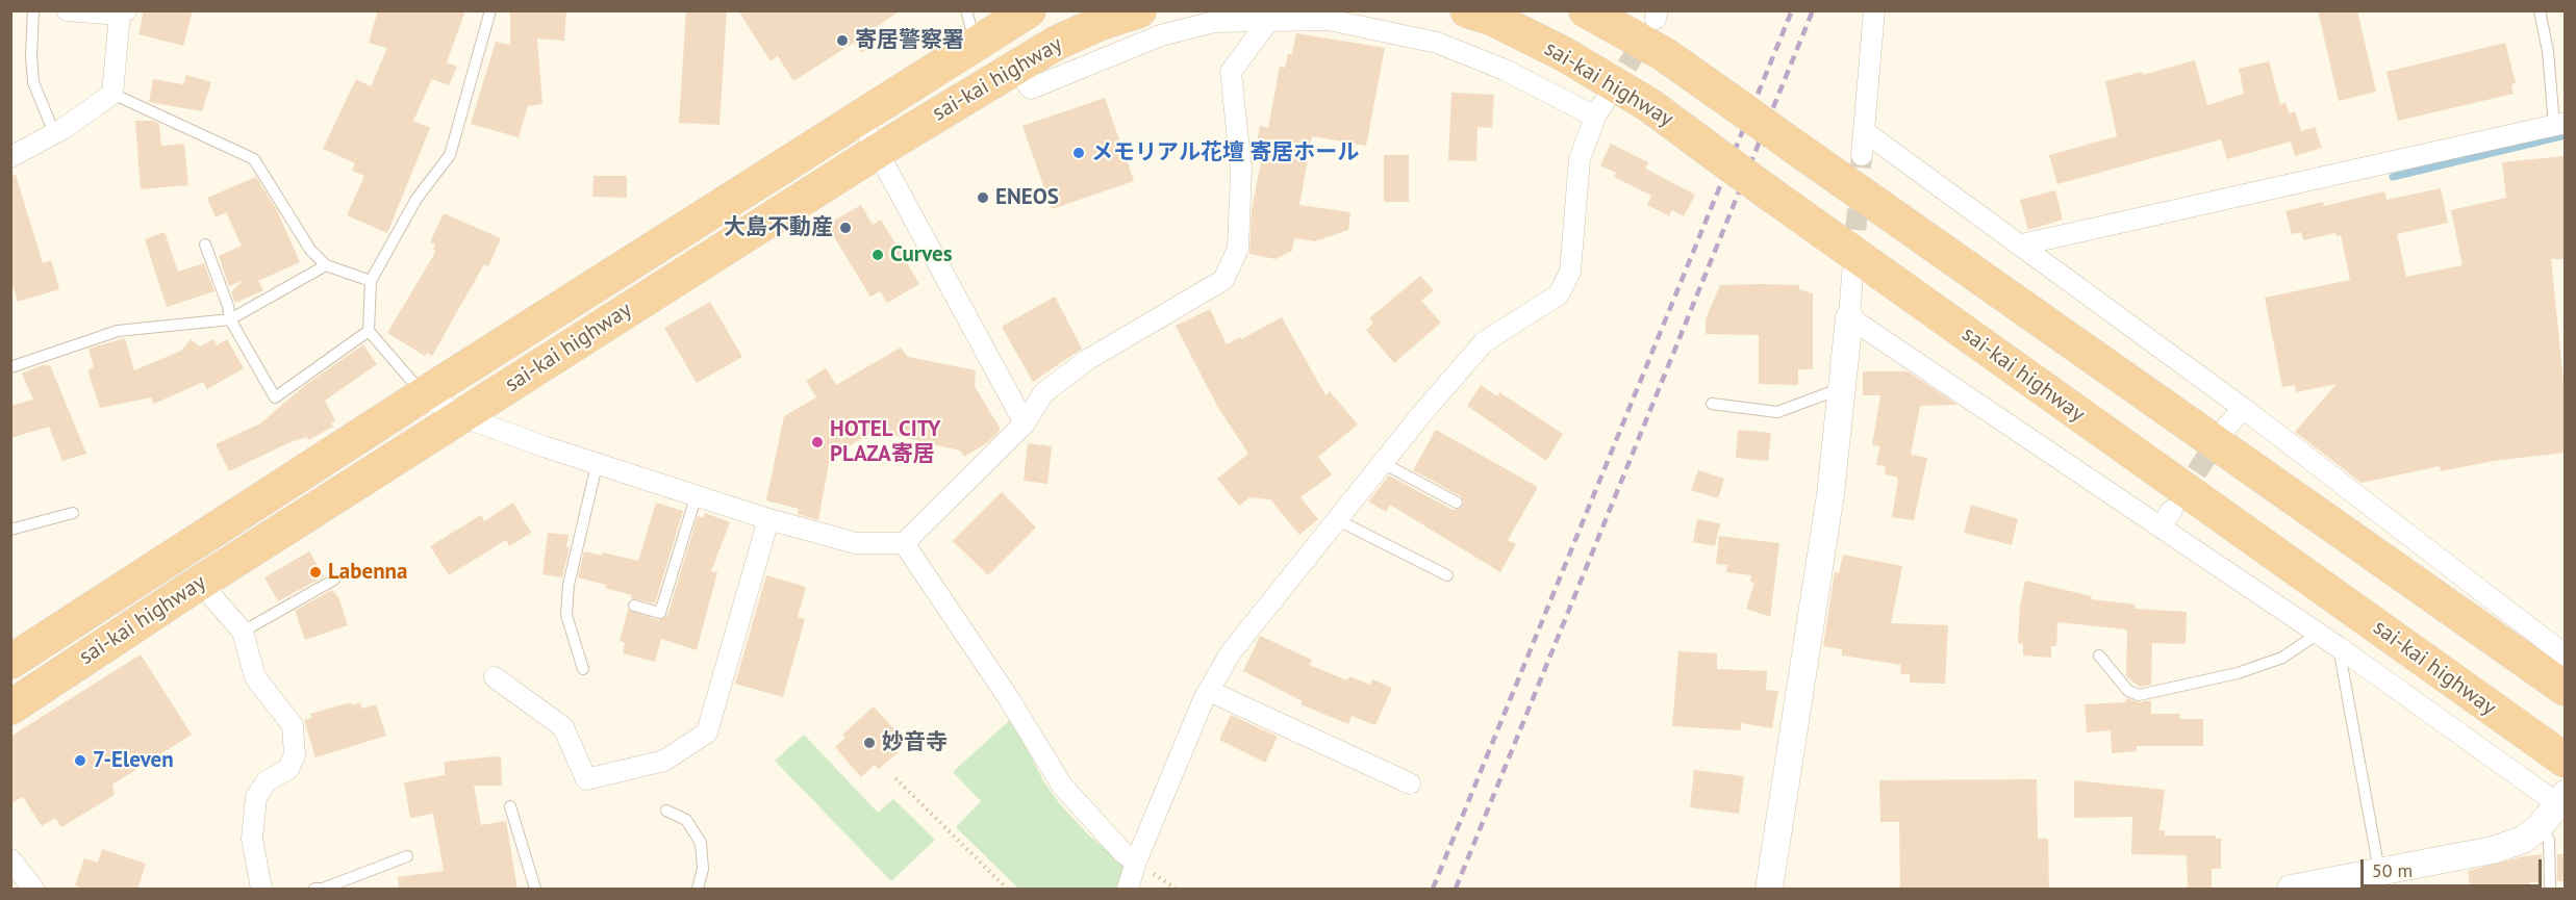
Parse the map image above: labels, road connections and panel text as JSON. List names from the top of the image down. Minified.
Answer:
{"streets":{"highway":["sai-kai highway"]},"places":["寄居警察署","メモリアル花壇 寄居ホール","ENEOS","大島不動産","Curves","HOTEL CITY PLAZA寄居","Labenna","妙音寺","7-Eleven"],"scale_bar":"50 m"}
